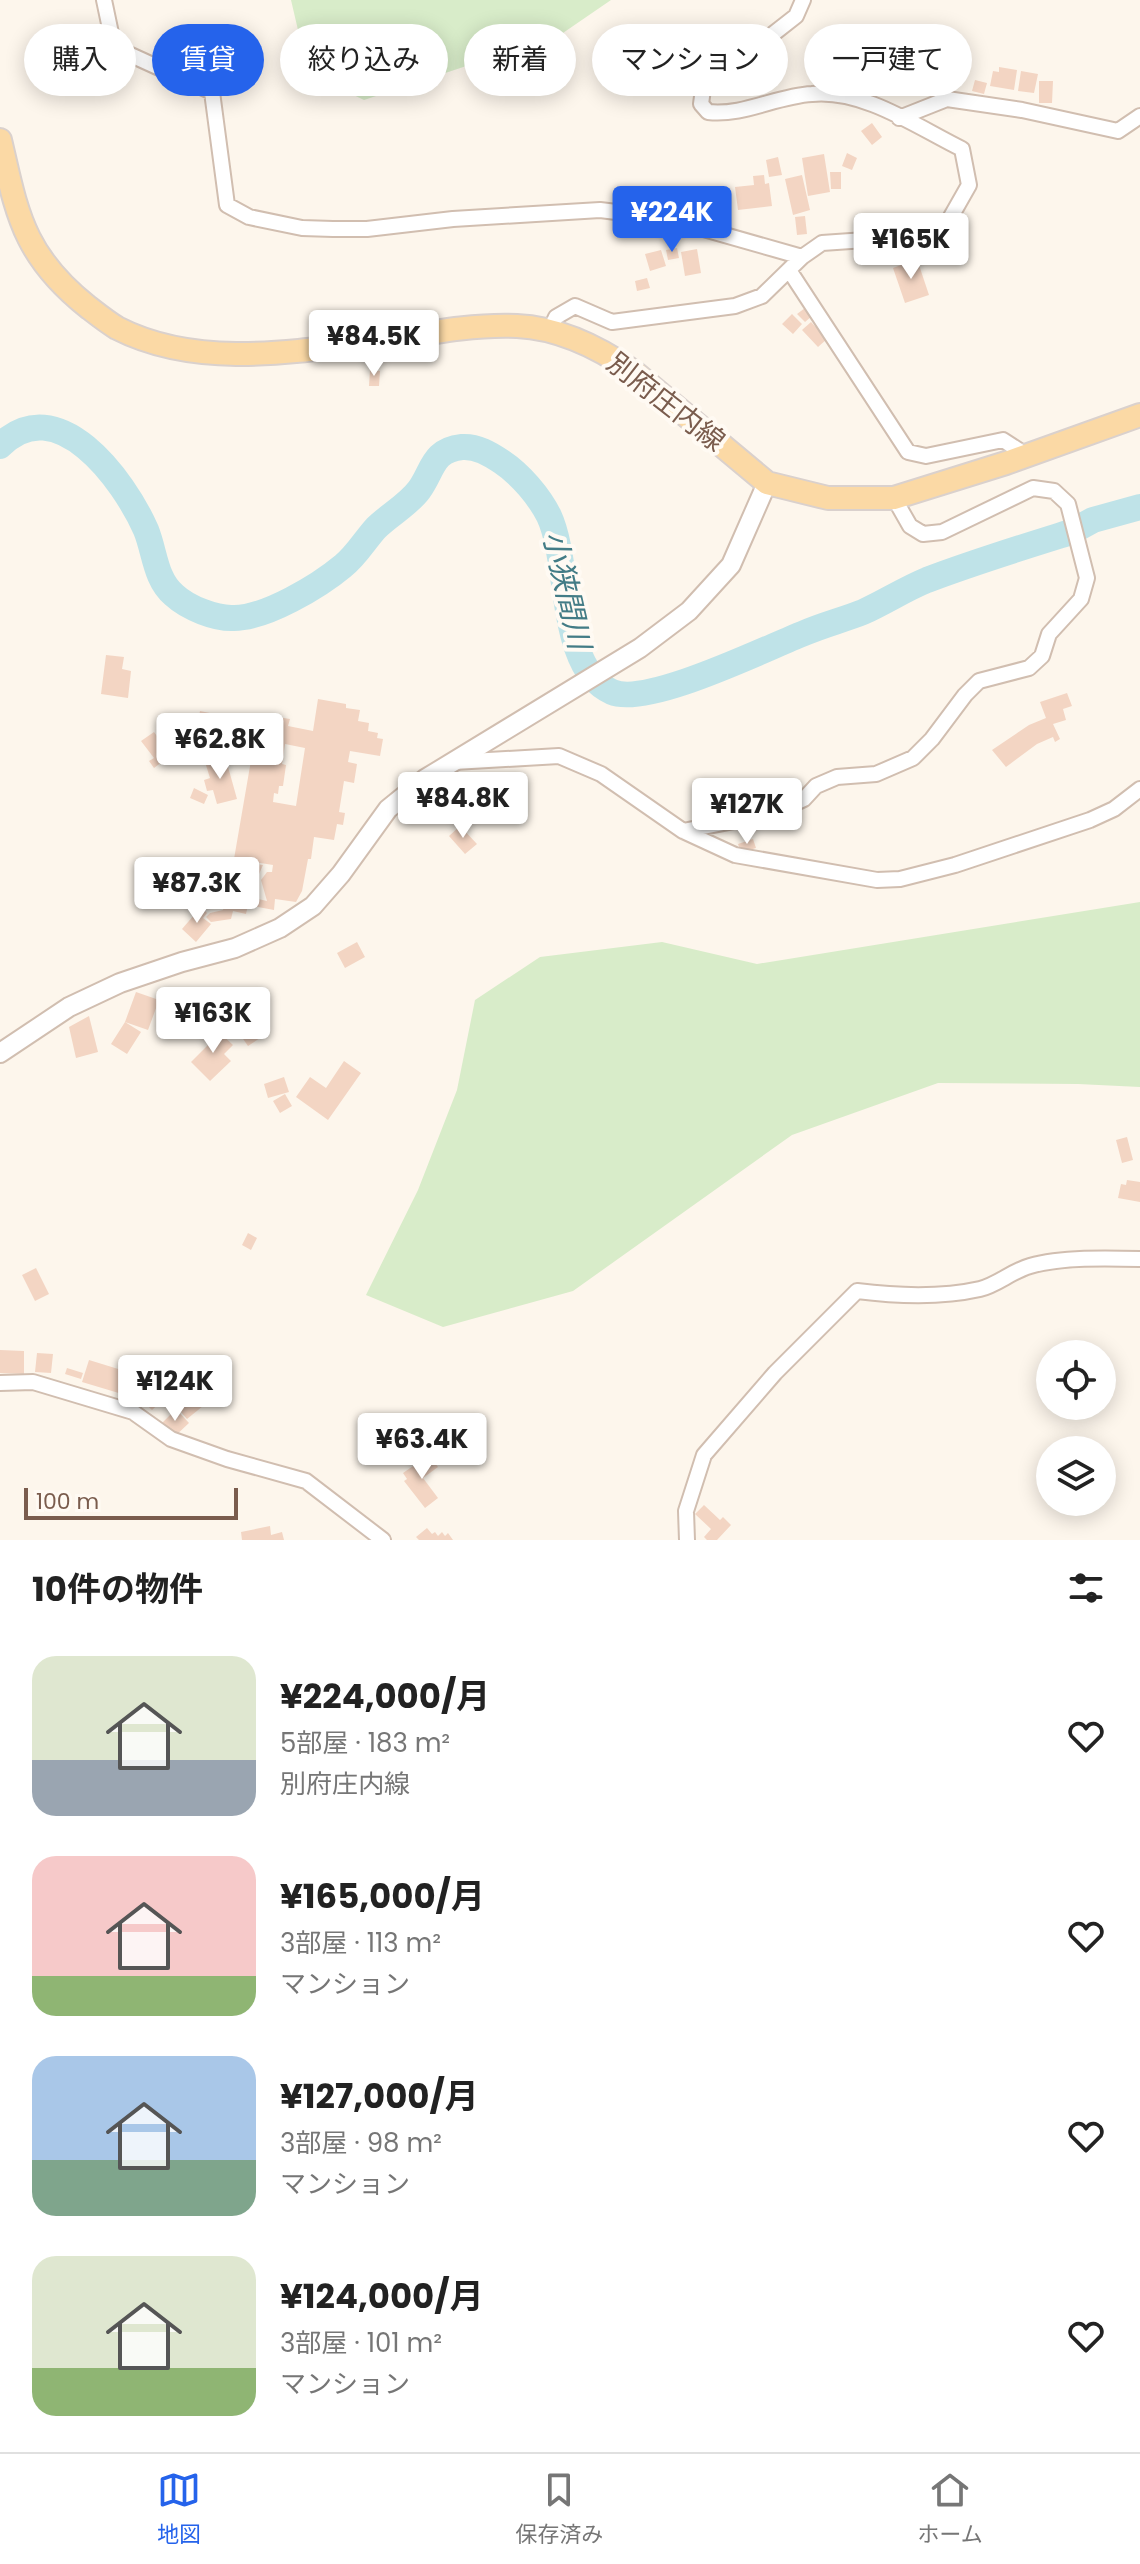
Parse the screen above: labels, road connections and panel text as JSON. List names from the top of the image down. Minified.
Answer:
{"streets":{"main road":["別府庄内線"]},"water":["小狭間川"],"scale_bar":"100 m","page":{"chip":["購入","賃貸","絞り込み","新着","マンション","一戸建て"],"price":["¥224K","¥165K","¥84.5K","¥62.8K","¥84.8K","¥127K","¥87.3K","¥163K","¥124K","¥63.4K"],"scale":"100 m","heading":"10件の物件","list":[{"name":"¥224,000/月","note":"5部屋 · 183 m² · 別府庄内線"},{"name":"¥165,000/月","note":"3部屋 · 113 m² · マンション"},{"name":"¥127,000/月","note":"3部屋 · 98 m² · マンション"},{"name":"¥124,000/月","note":"3部屋 · 101 m² · マンション"}],"tabs":["地図","保存済み","ホーム"]}}
